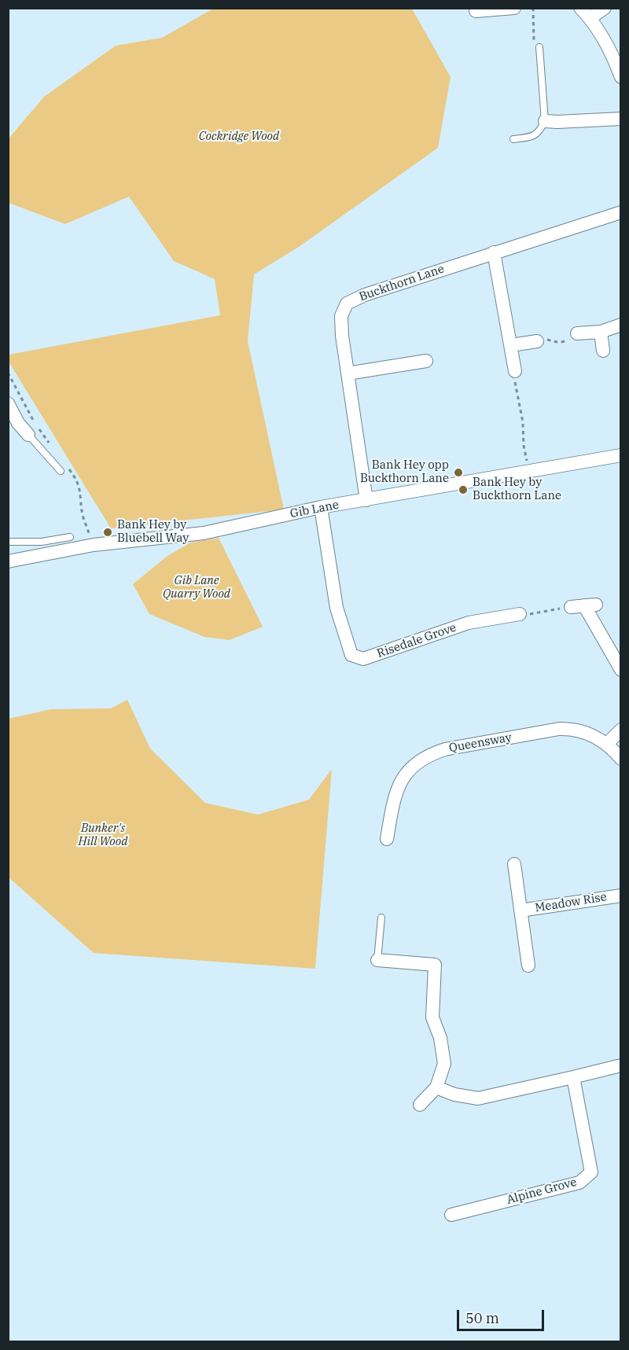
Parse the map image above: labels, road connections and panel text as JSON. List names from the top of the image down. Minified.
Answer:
{"streets":{"street":["Buckthorn Lane","Gib Lane","Risedale Grove","Queensway","Meadow Rise","Alpine Grove"]},"crossings":[["Buckthorn Lane","Gib Lane"],["Gib Lane","Risedale Grove"]],"parks":["Cockridge Wood","Gib Lane Quarry Wood","Bunker's Hill Wood"],"places":["Bank Hey opp Buckthorn Lane","Bank Hey by Buckthorn Lane","Bank Hey by Bluebell Way"],"scale_bar":"50 m"}
